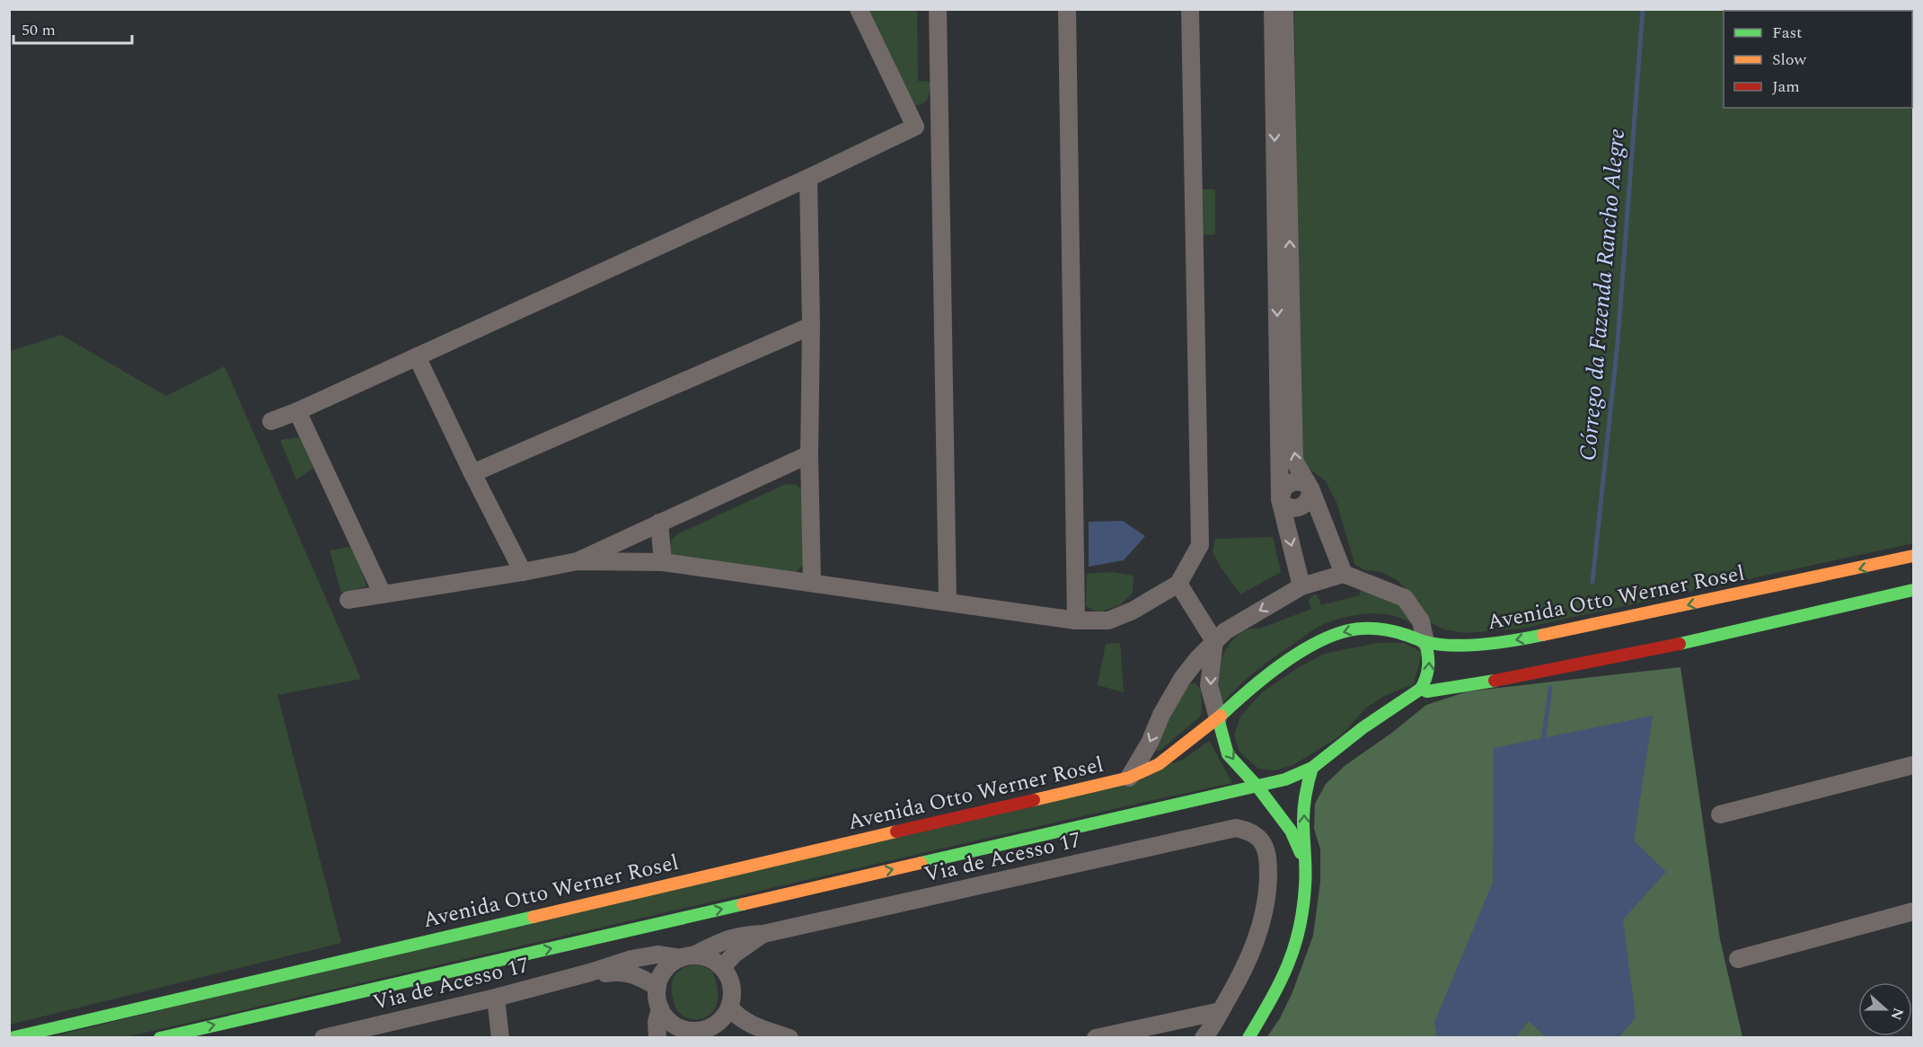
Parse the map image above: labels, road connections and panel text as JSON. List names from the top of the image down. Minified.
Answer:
{"streets":{"street":["Avenida Otto Werner Rosel","Via de Acesso 17"]},"water":["Córrego da Fazenda Rancho Alegre"],"legend":["Fast","Slow","Jam"],"scale_bar":"50 m","north":"right"}
